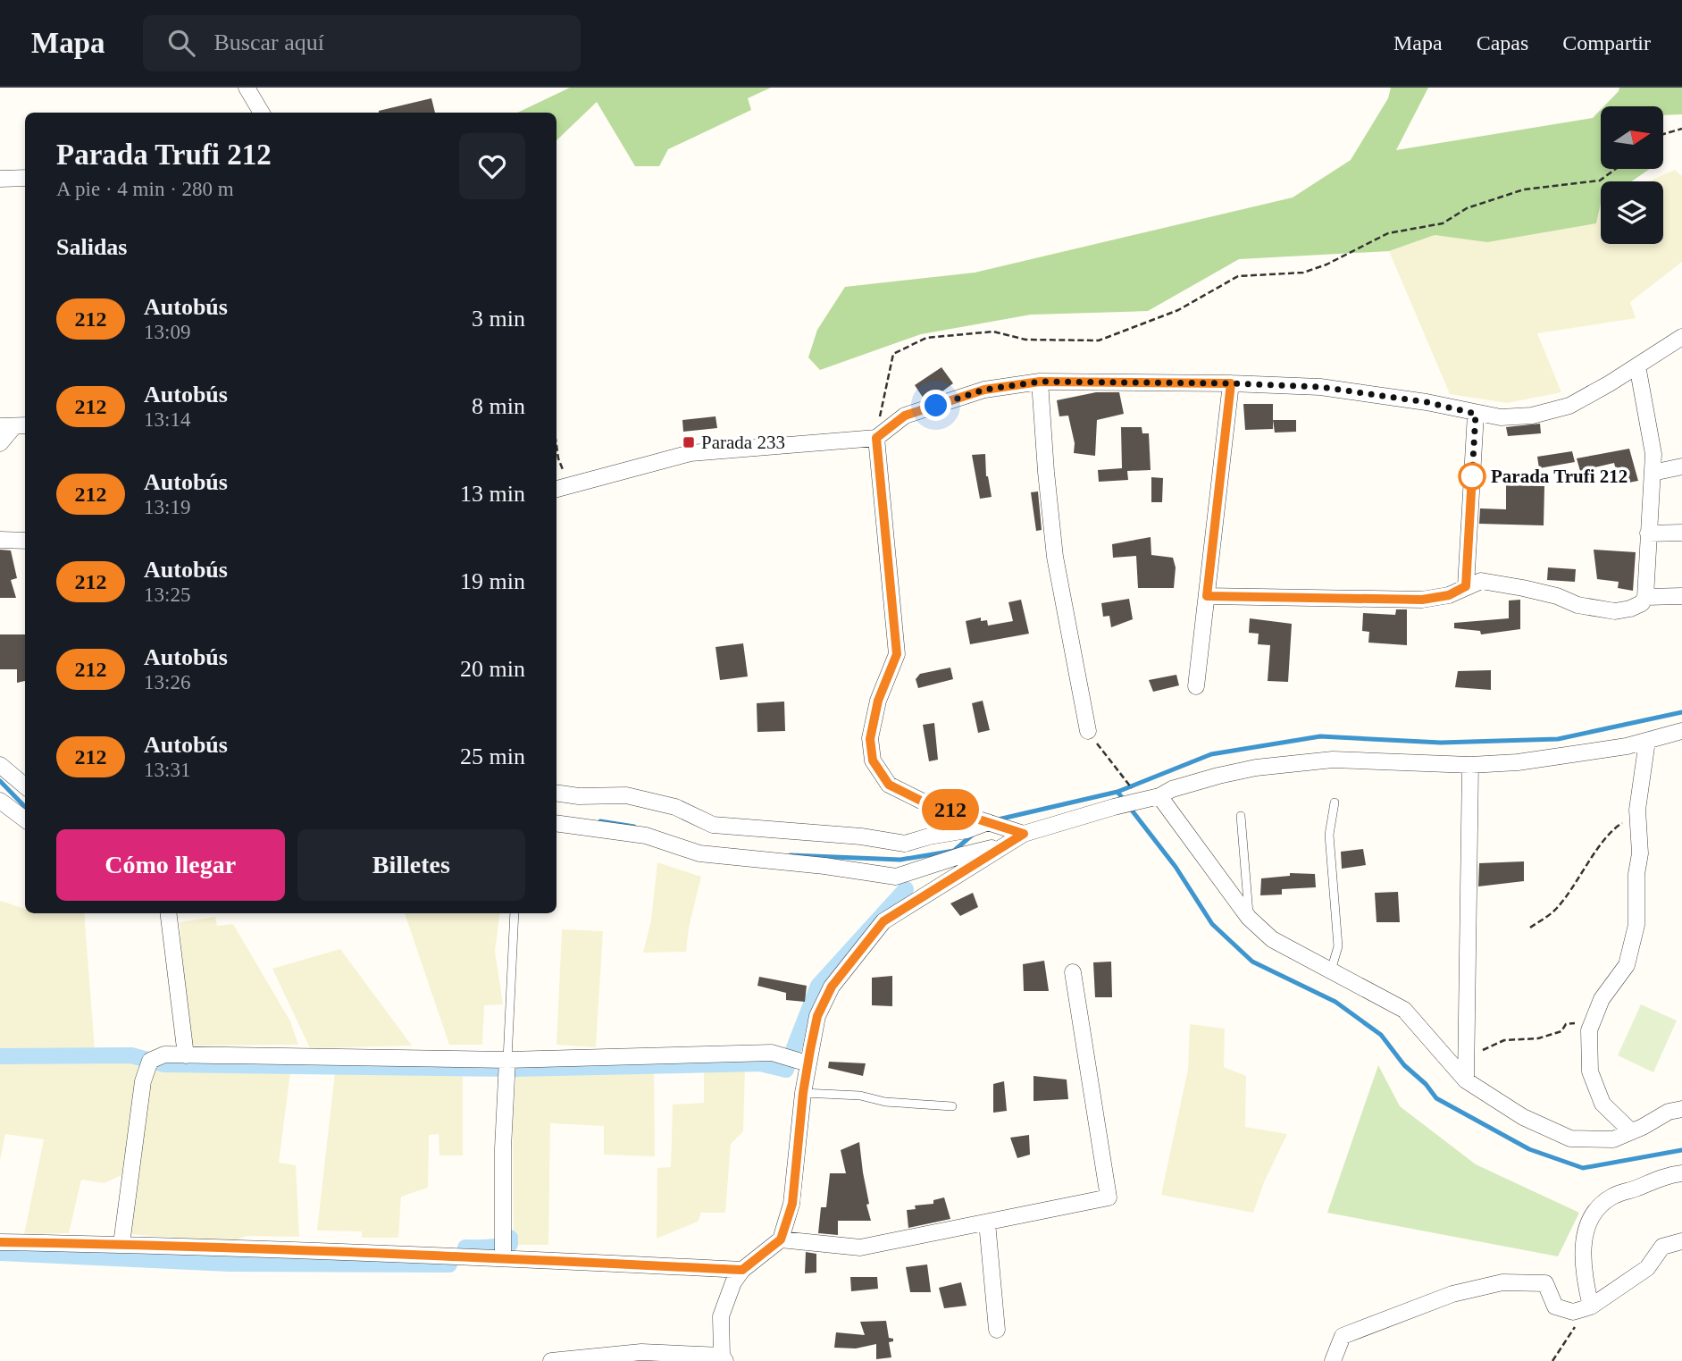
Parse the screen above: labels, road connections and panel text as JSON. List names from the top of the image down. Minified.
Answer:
{"places":{"transit":["Parada 233"],"other":["Parada Trufi 212"]},"lines":["bus line 212"],"north":"right","page":{"header":"Mapa","search":"Buscar aquí","nav":["Mapa","Capas","Compartir"],"on_map":"212","heading":[["Parada Trufi 212","A pie · 4 min · 280 m"],"Salidas"],"list":[{"mark":"212","name":"Autobús","note":"13:09","value":"3 min"},{"mark":"212","name":"Autobús","note":"13:14","value":"8 min"},{"mark":"212","name":"Autobús","note":"13:19","value":"13 min"},{"mark":"212","name":"Autobús","note":"13:25","value":"19 min"},{"mark":"212","name":"Autobús","note":"13:26","value":"20 min"},{"mark":"212","name":"Autobús","note":"13:31","value":"25 min"}],"buttons":["Cómo llegar","Billetes"]}}
